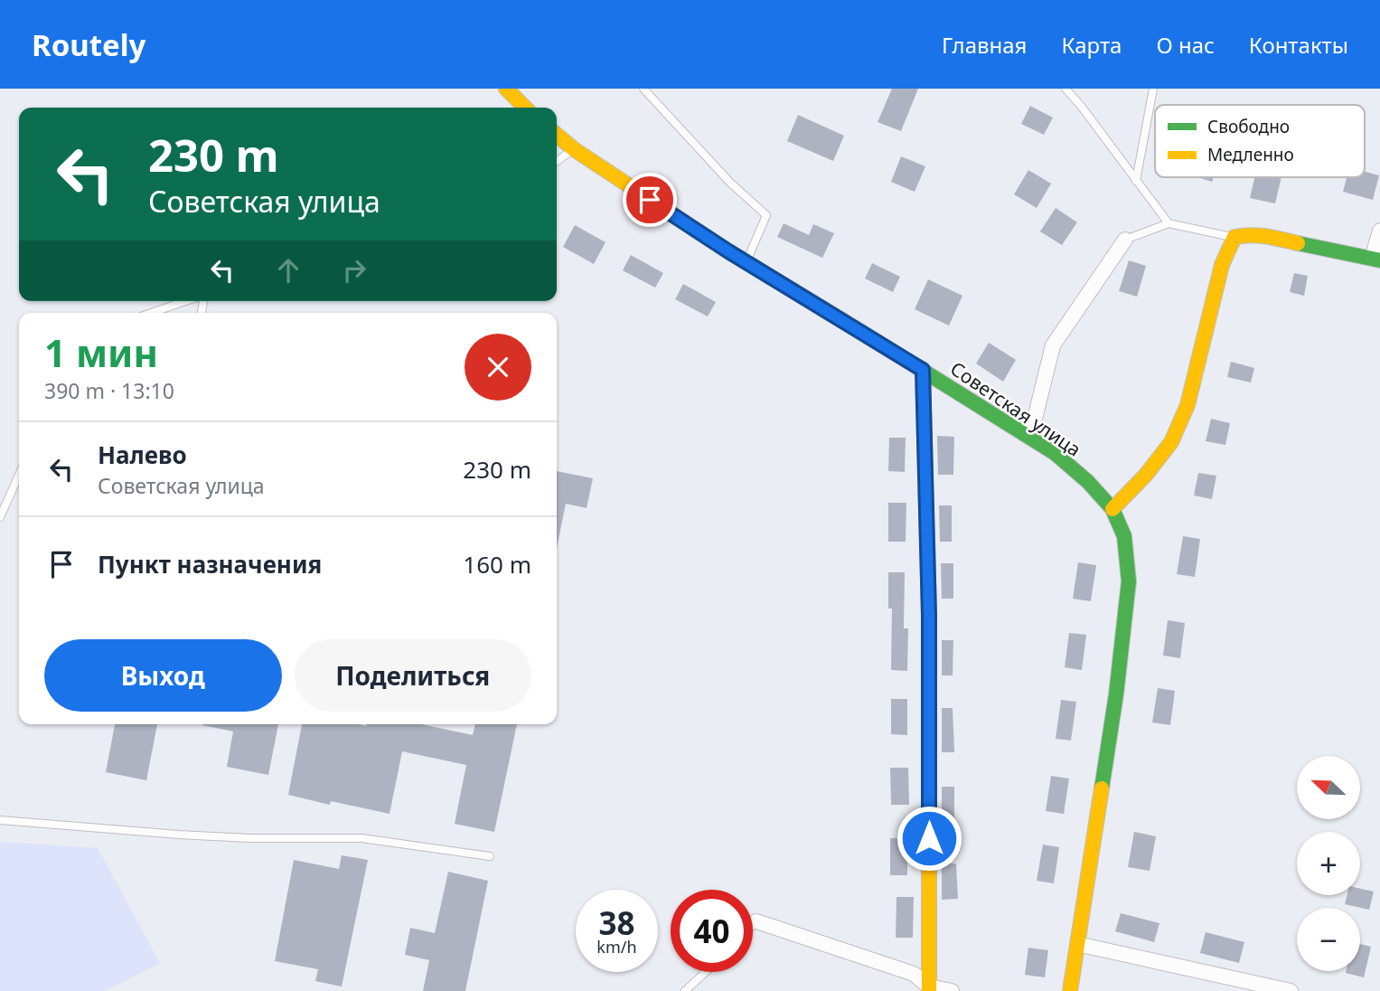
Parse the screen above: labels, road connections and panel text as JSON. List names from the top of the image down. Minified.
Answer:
{"streets":{"street":["Советская улица"]},"legend":["Свободно","Медленно"],"north":"top left","page":{"header":"Routely","nav":["Главная","Карта","О нас","Контакты"],"turn":["230 m","Советская улица"],"heading":["1 мин","390 m · 13:10"],"list":[{"name":"Налево","note":"Советская улица","value":"230 m"},{"name":"Пункт назначения","value":"160 m"}],"buttons":["Выход","Поделиться"],"map_buttons":["+","−"],"speed":"38 km/h","limit":"40"}}
